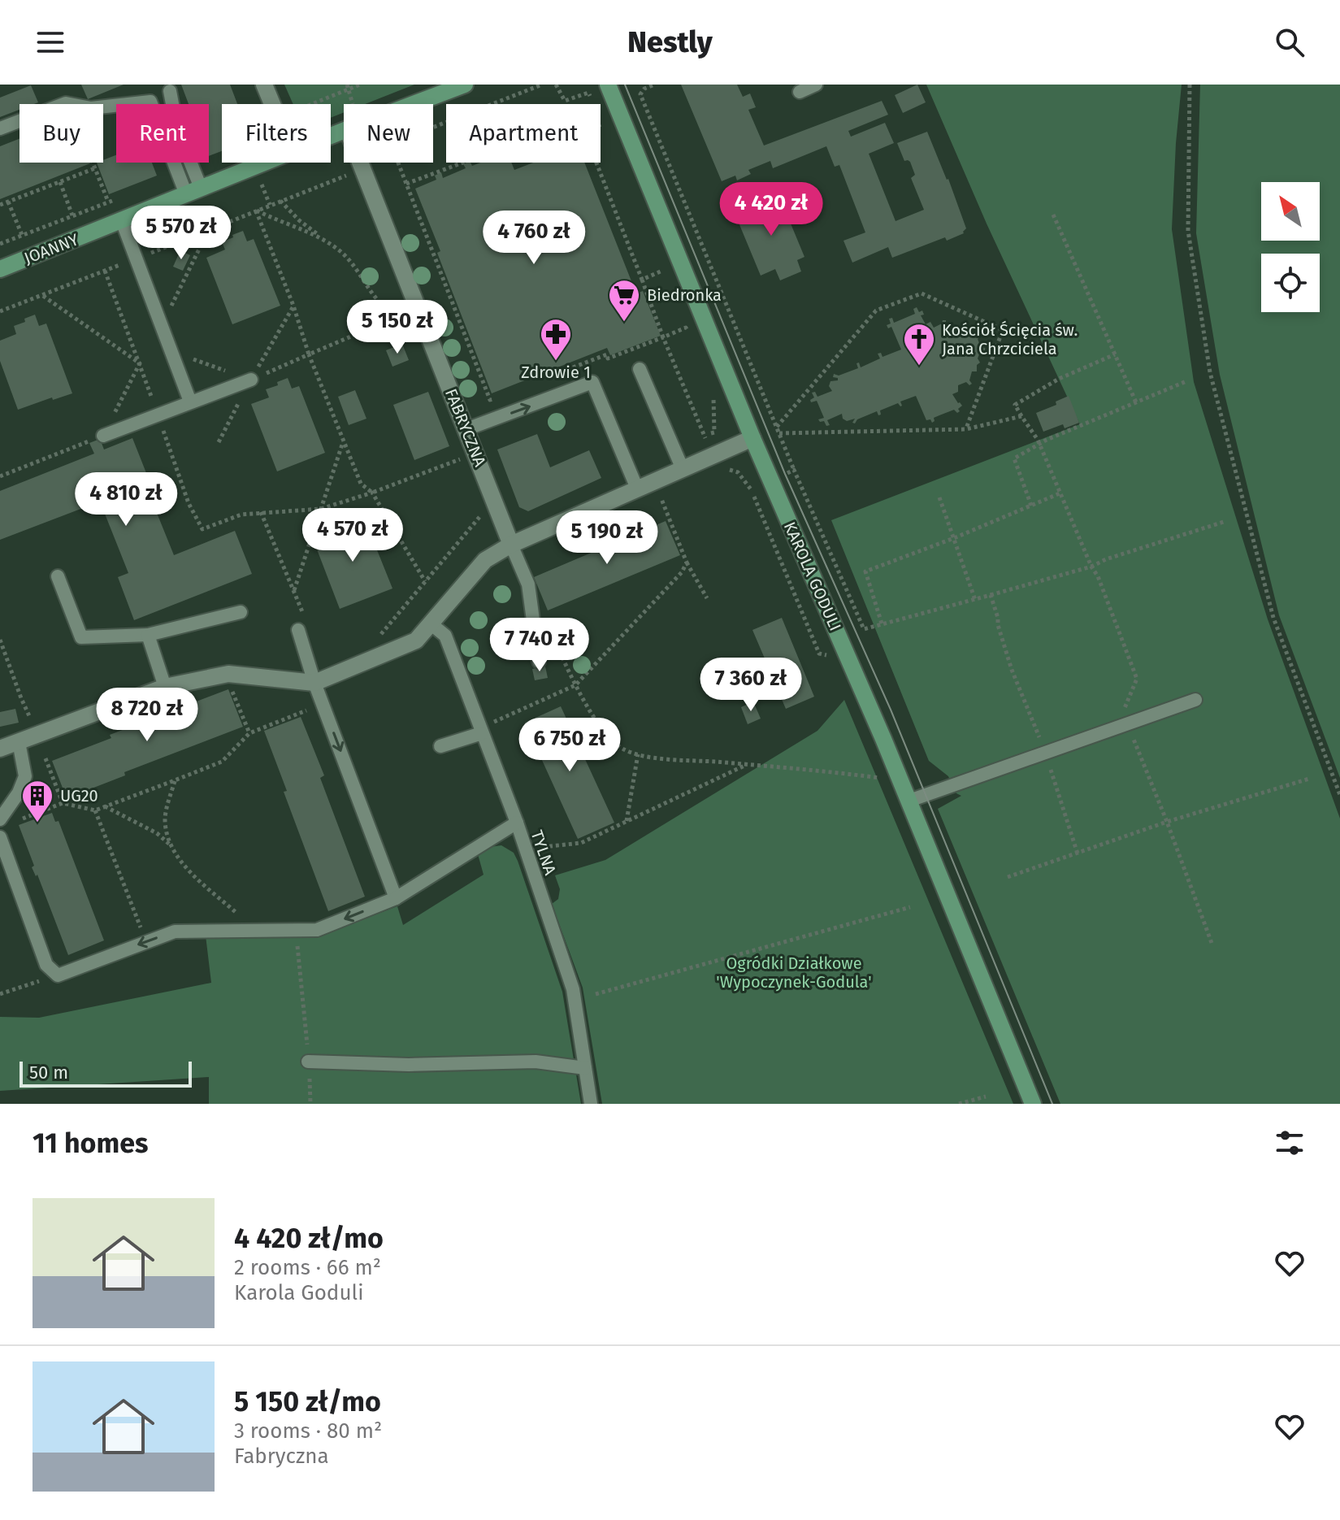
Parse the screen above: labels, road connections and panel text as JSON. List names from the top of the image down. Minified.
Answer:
{"streets":{"main road":["JOANNY","KAROLA GODULI"],"street":["FABRYCZNA"],"lane":["TYLNA"]},"parks":["Ogródki Działkowe 'Wypoczynek-Godula'"],"places":{"supermarket":["Biedronka"],"pharmacy":["Zdrowie 1"],"church":["Kościół Ścięcia św. Jana Chrzciciela"],"building":["UG20"]},"scale_bar":"50 m","north":"top left","page":{"header":"Nestly","chip":["Buy","Rent","Filters","New","Apartment"],"price":["4 420 zł","5 570 zł","4 760 zł","5 150 zł","4 810 zł","4 570 zł","5 190 zł","7 740 zł","7 360 zł","8 720 zł","6 750 zł"],"scale":"50 m","heading":"11 homes","list":[{"name":"4 420 zł/mo","note":"2 rooms · 66 m² · Karola Goduli"},{"name":"5 150 zł/mo","note":"3 rooms · 80 m² · Fabryczna"}]}}
